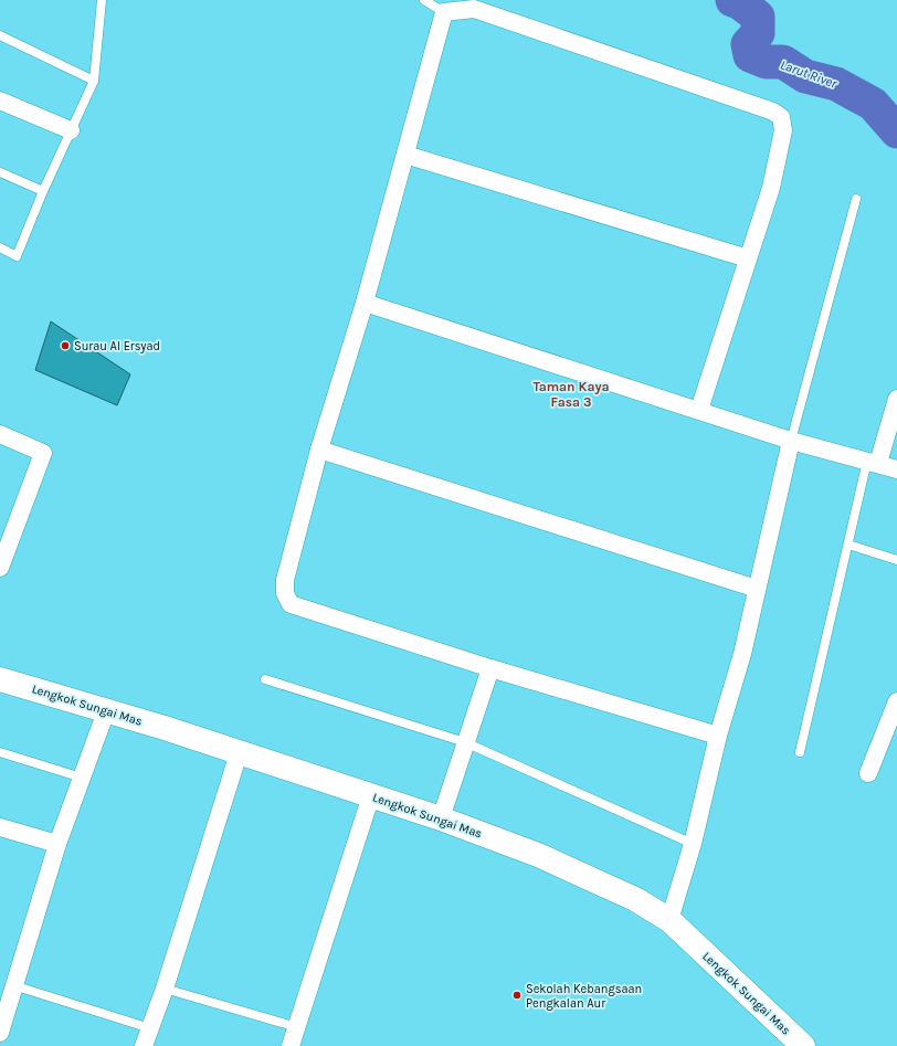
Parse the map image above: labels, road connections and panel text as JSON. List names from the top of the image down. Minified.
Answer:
{"streets":{"street":["Lengkok Sungai Mas"]},"districts":["Taman Kaya Fasa 3"],"water":["Larut River"],"places":["Surau Al Ersyad","Sekolah Kebangsaan Pengkalan Aur"]}
